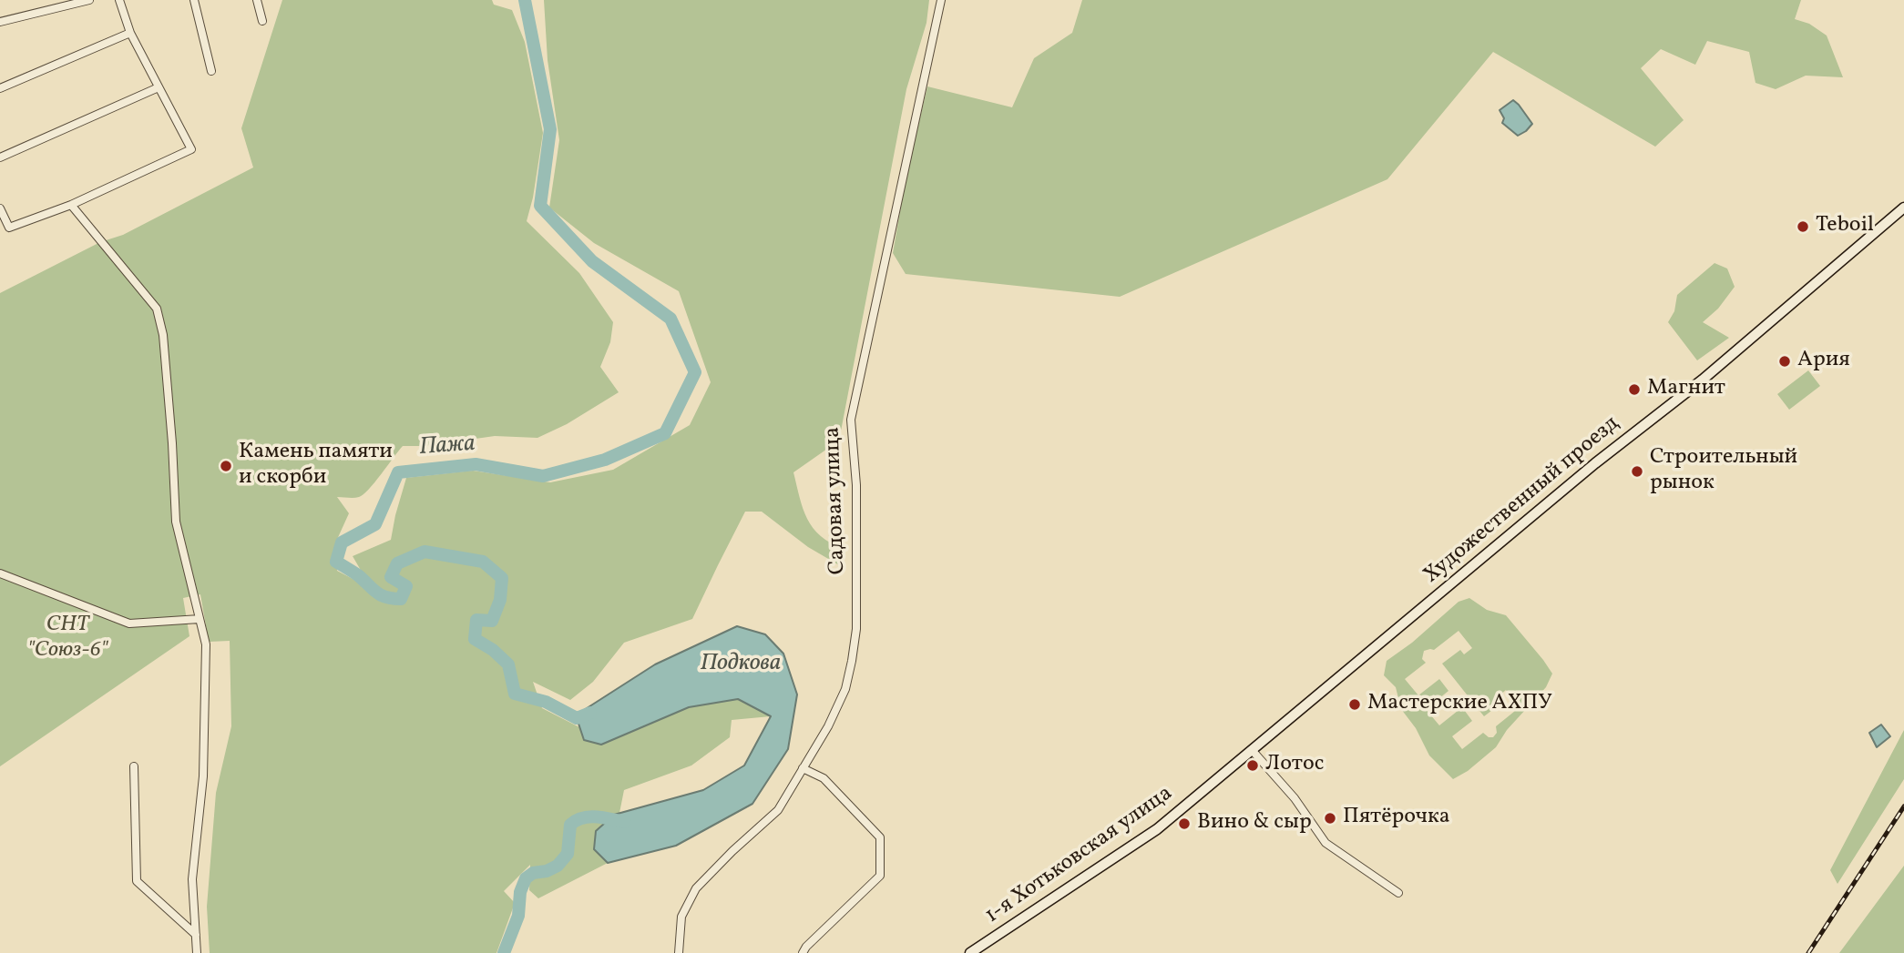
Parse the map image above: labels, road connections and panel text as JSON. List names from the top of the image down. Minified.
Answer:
{"streets":{"main road":["Художественный проезд","1-я Хотьковская улица"],"street":["Садовая улица"]},"crossings":[["Художественный проезд","1-я Хотьковская улица"]],"water":["Пажа","Подкова"],"parks":["СНТ \"Союз-6\""],"places":["Teboil","Ария","Магнит","Камень памяти и скорби","Строительный рынок","Мастерские АХПУ","Лотос","Пятёрочка","Вино & сыр"]}
